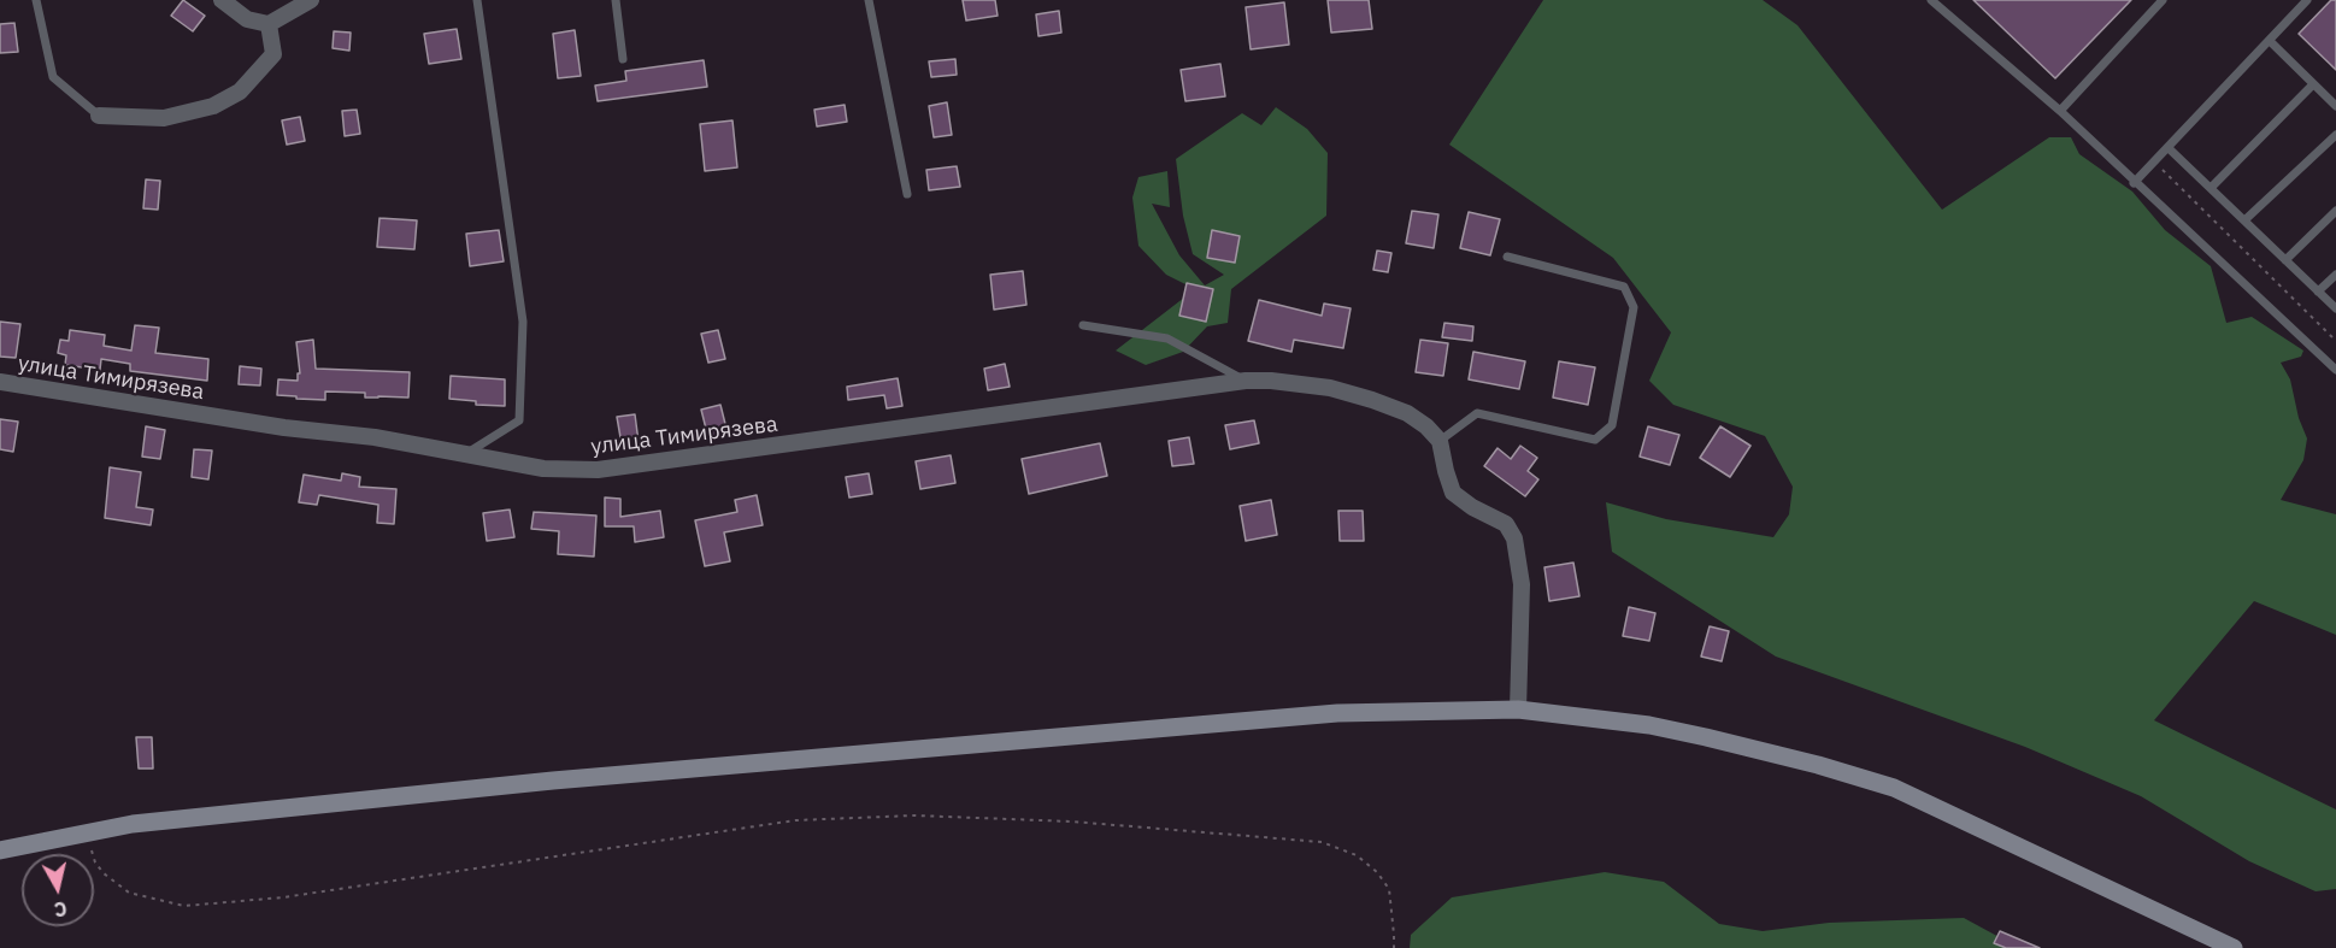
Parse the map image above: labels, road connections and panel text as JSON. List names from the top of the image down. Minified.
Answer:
{"streets":{"street":["улица Тимирязева"]},"north":"bottom"}
